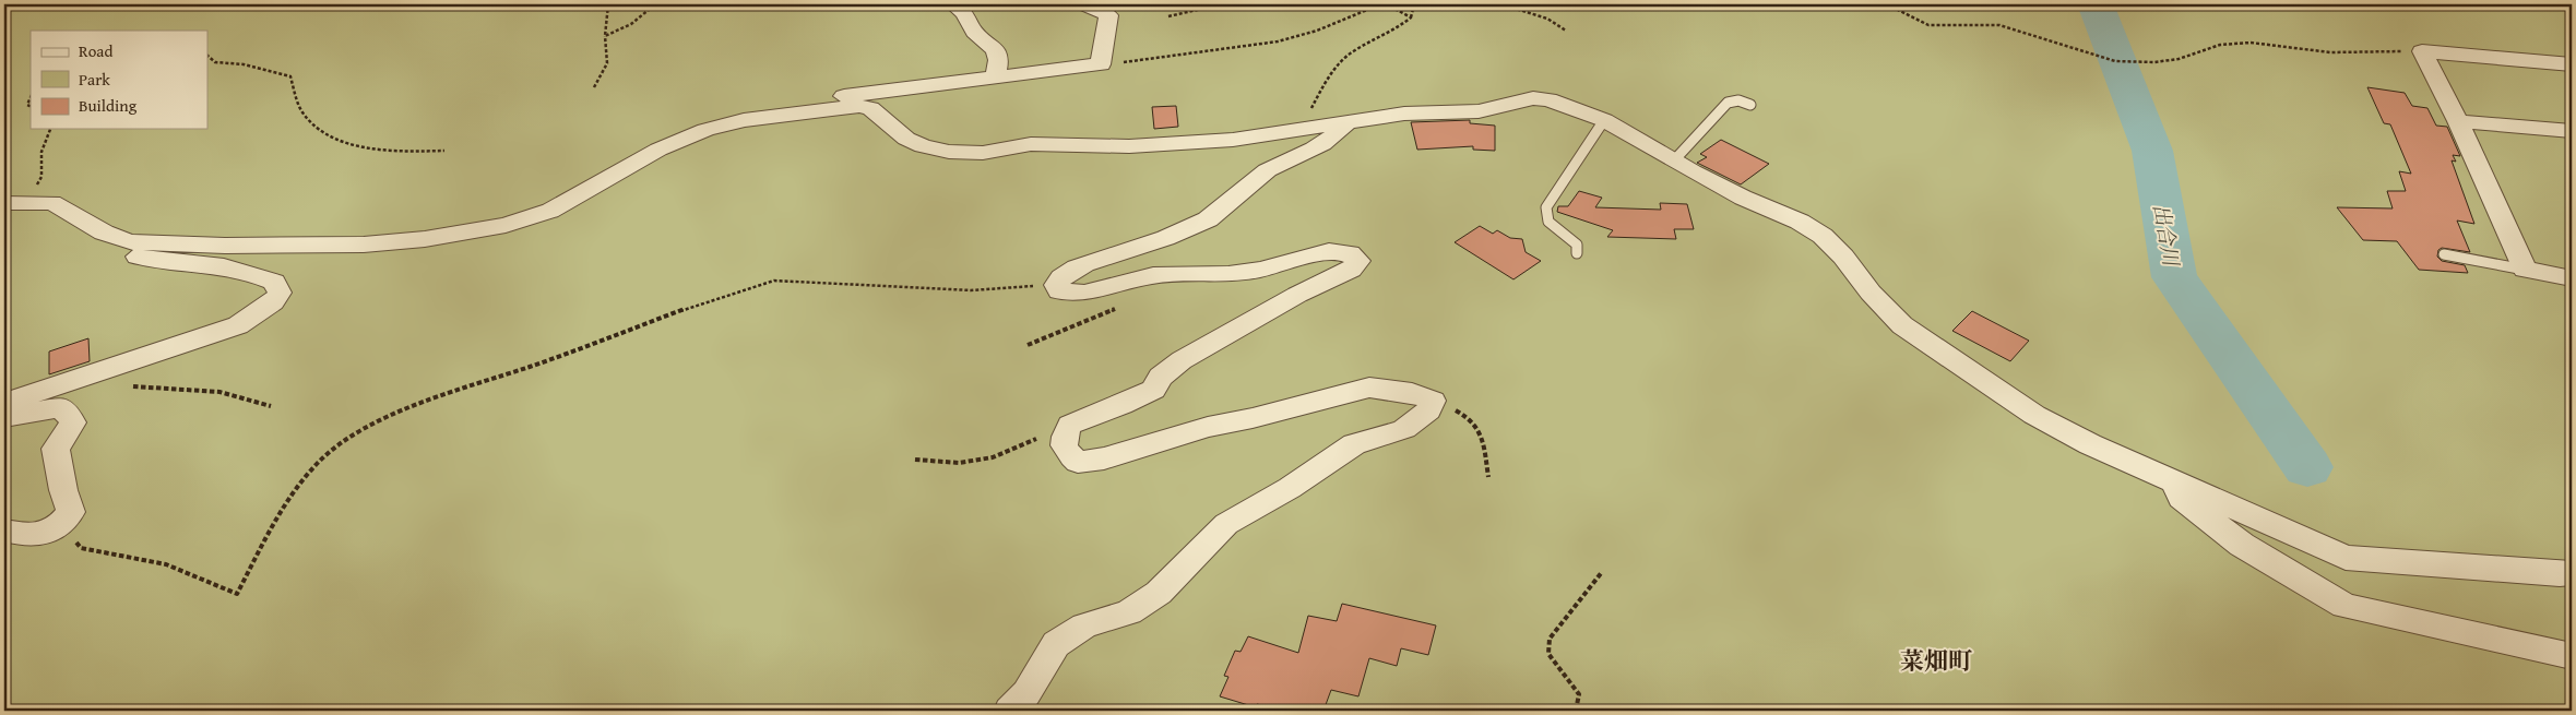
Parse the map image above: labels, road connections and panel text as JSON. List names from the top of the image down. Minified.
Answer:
{"districts":["菜畑町"],"water":["出合川"],"legend":["Road","Park","Building"]}
